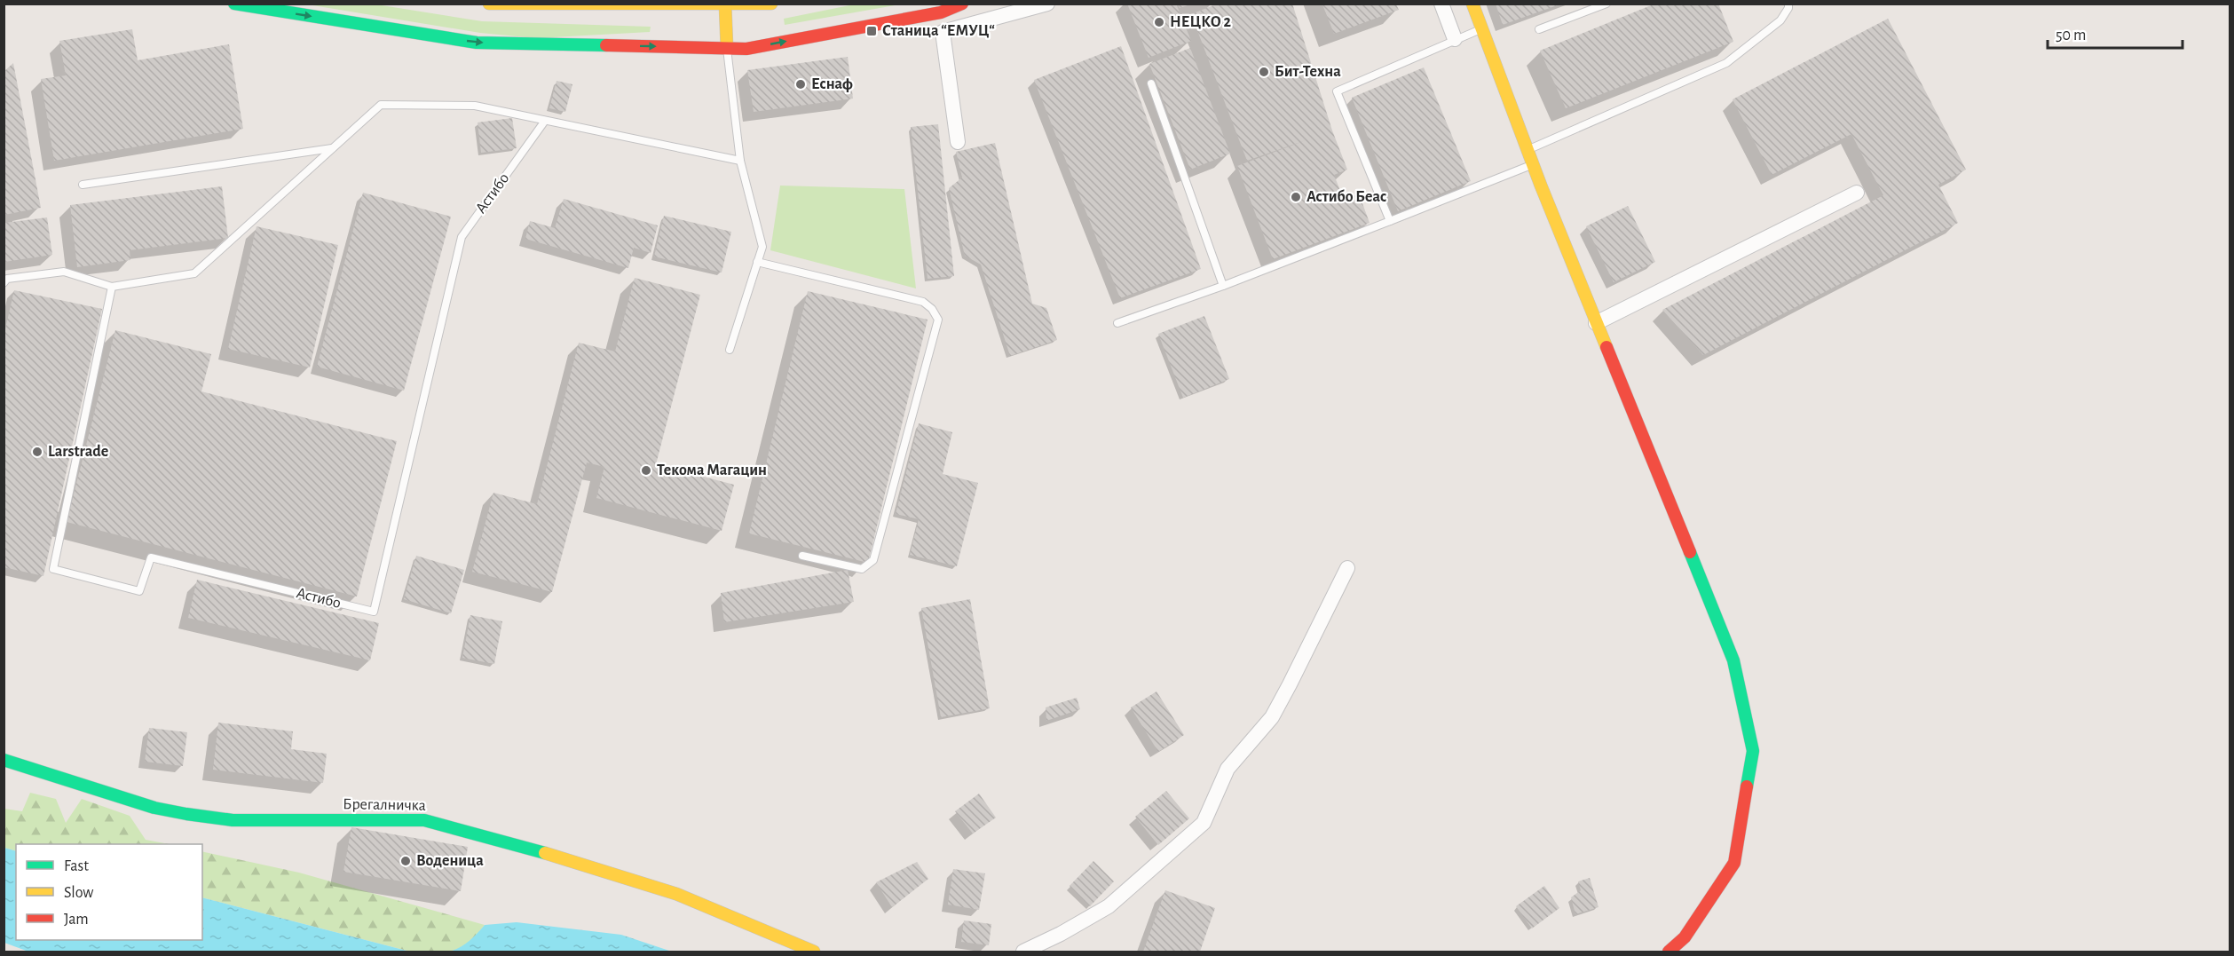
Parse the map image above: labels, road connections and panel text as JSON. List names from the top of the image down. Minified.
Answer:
{"streets":{"street":["Брегалничка"],"lane":["Астибо"]},"places":{"other":["НЕЦКО 2","Бит-Техна","Еснаф","Астибо Беас","Larstrade","Текома Магацин","Воденица"],"transit":["Станица “ЕМУЦ“"]},"legend":["Fast","Slow","Jam"],"scale_bar":"50 m"}
